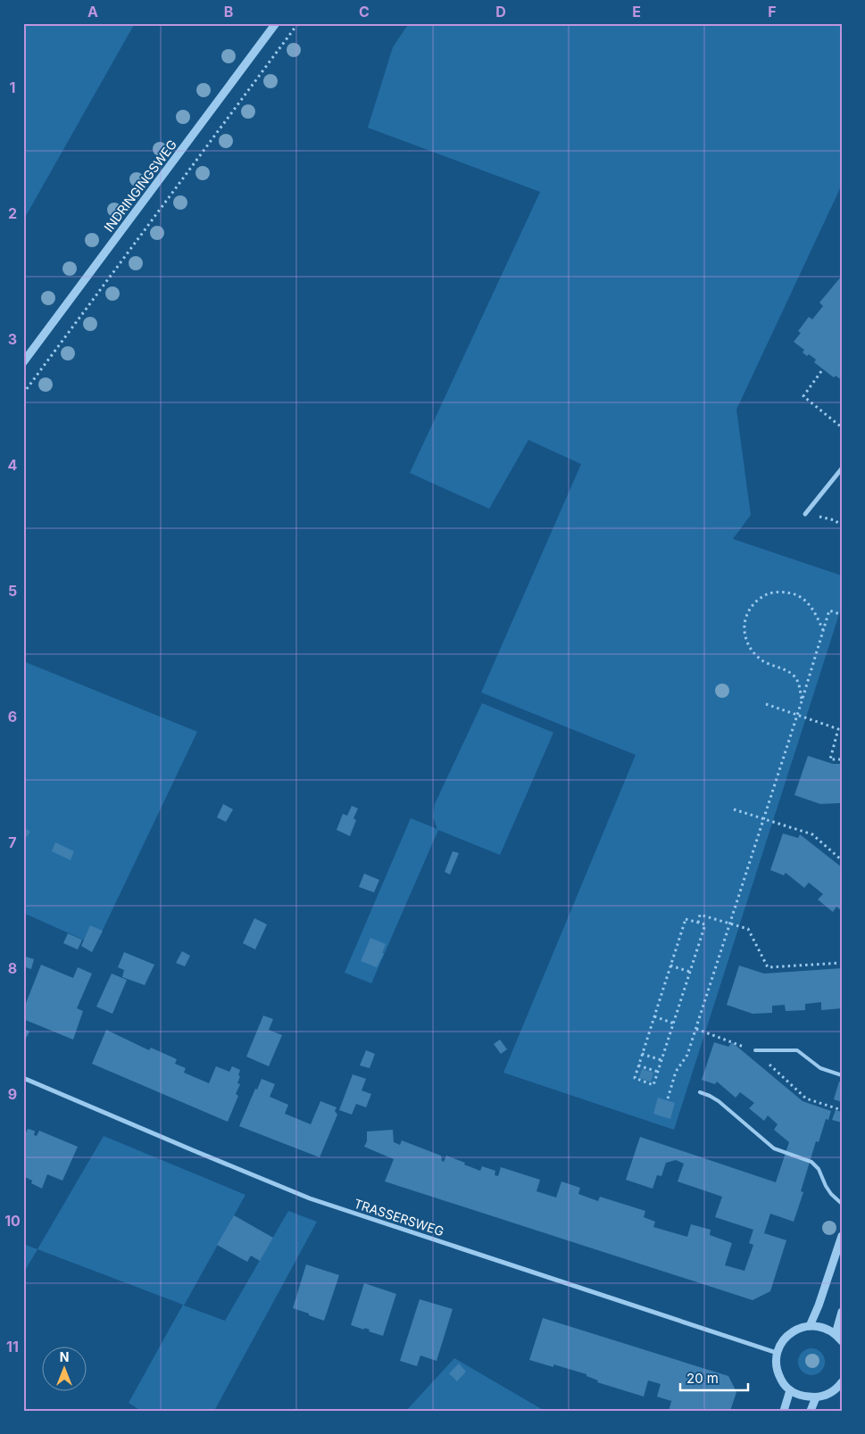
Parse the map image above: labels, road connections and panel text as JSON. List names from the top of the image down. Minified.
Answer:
{"streets":{"street":["INDRINGINGSWEG","TRASSERSWEG"]},"scale_bar":"20 m","north":"top","grid":{"columns":["A","B","C","D","E","F"],"rows":["1","2","3","4","5","6","7","8","9","10","11"]}}
